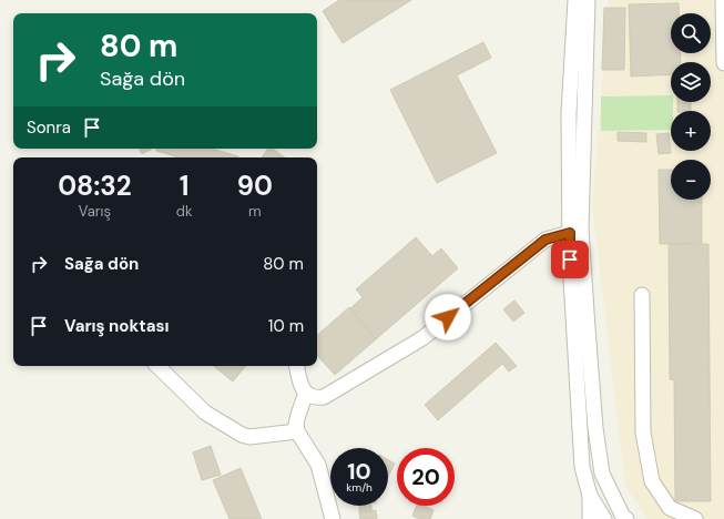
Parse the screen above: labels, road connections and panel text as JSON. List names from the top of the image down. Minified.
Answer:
{"page":{"map_buttons":["+","−"],"turn":["80 m","Sağa dön"],"then":"Sonra","eta":["08:32","Varış","1","dk","90","m"],"list":[{"name":"Sağa dön","value":"80 m"},{"name":"Varış noktası","value":"10 m"}],"speed":"10 km/h","limit":"20"}}
